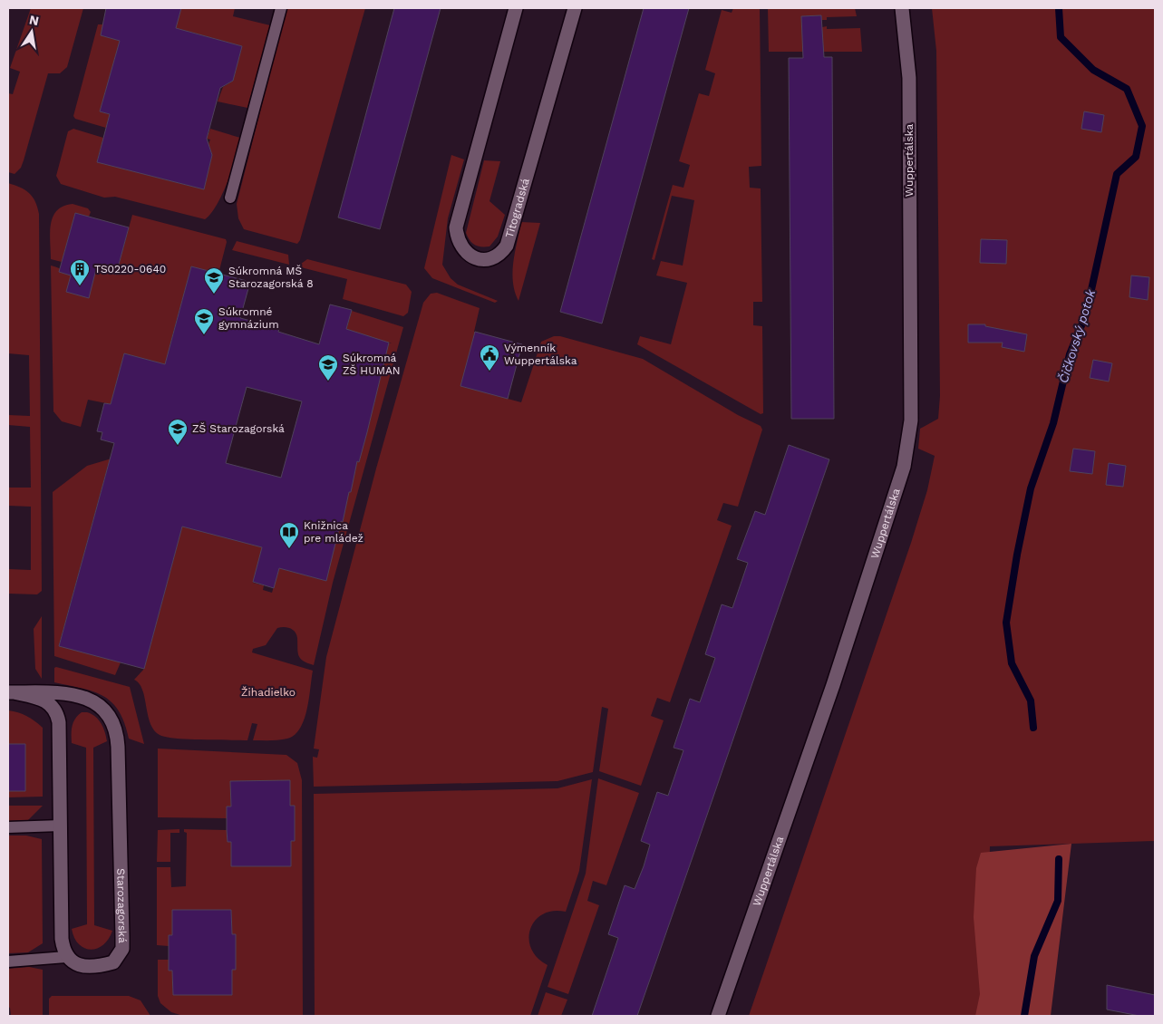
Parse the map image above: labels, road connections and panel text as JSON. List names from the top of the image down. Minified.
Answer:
{"streets":{"street":["Wuppertálska","Titogradská","Starozagorská"]},"water":["Čičkovský potok"],"parks":["Žihadielko"],"places":{"building":["TS0220-0640"],"school or university":["Súkromná MŠ Starozagorská 8","Súkromné gymnázium","Súkromná ZŠ HUMAN","ZŠ Starozagorská"],"public building":["Výmenník Wuppertálska"],"library":["Knižnica pre mládež"]},"north":"top"}
